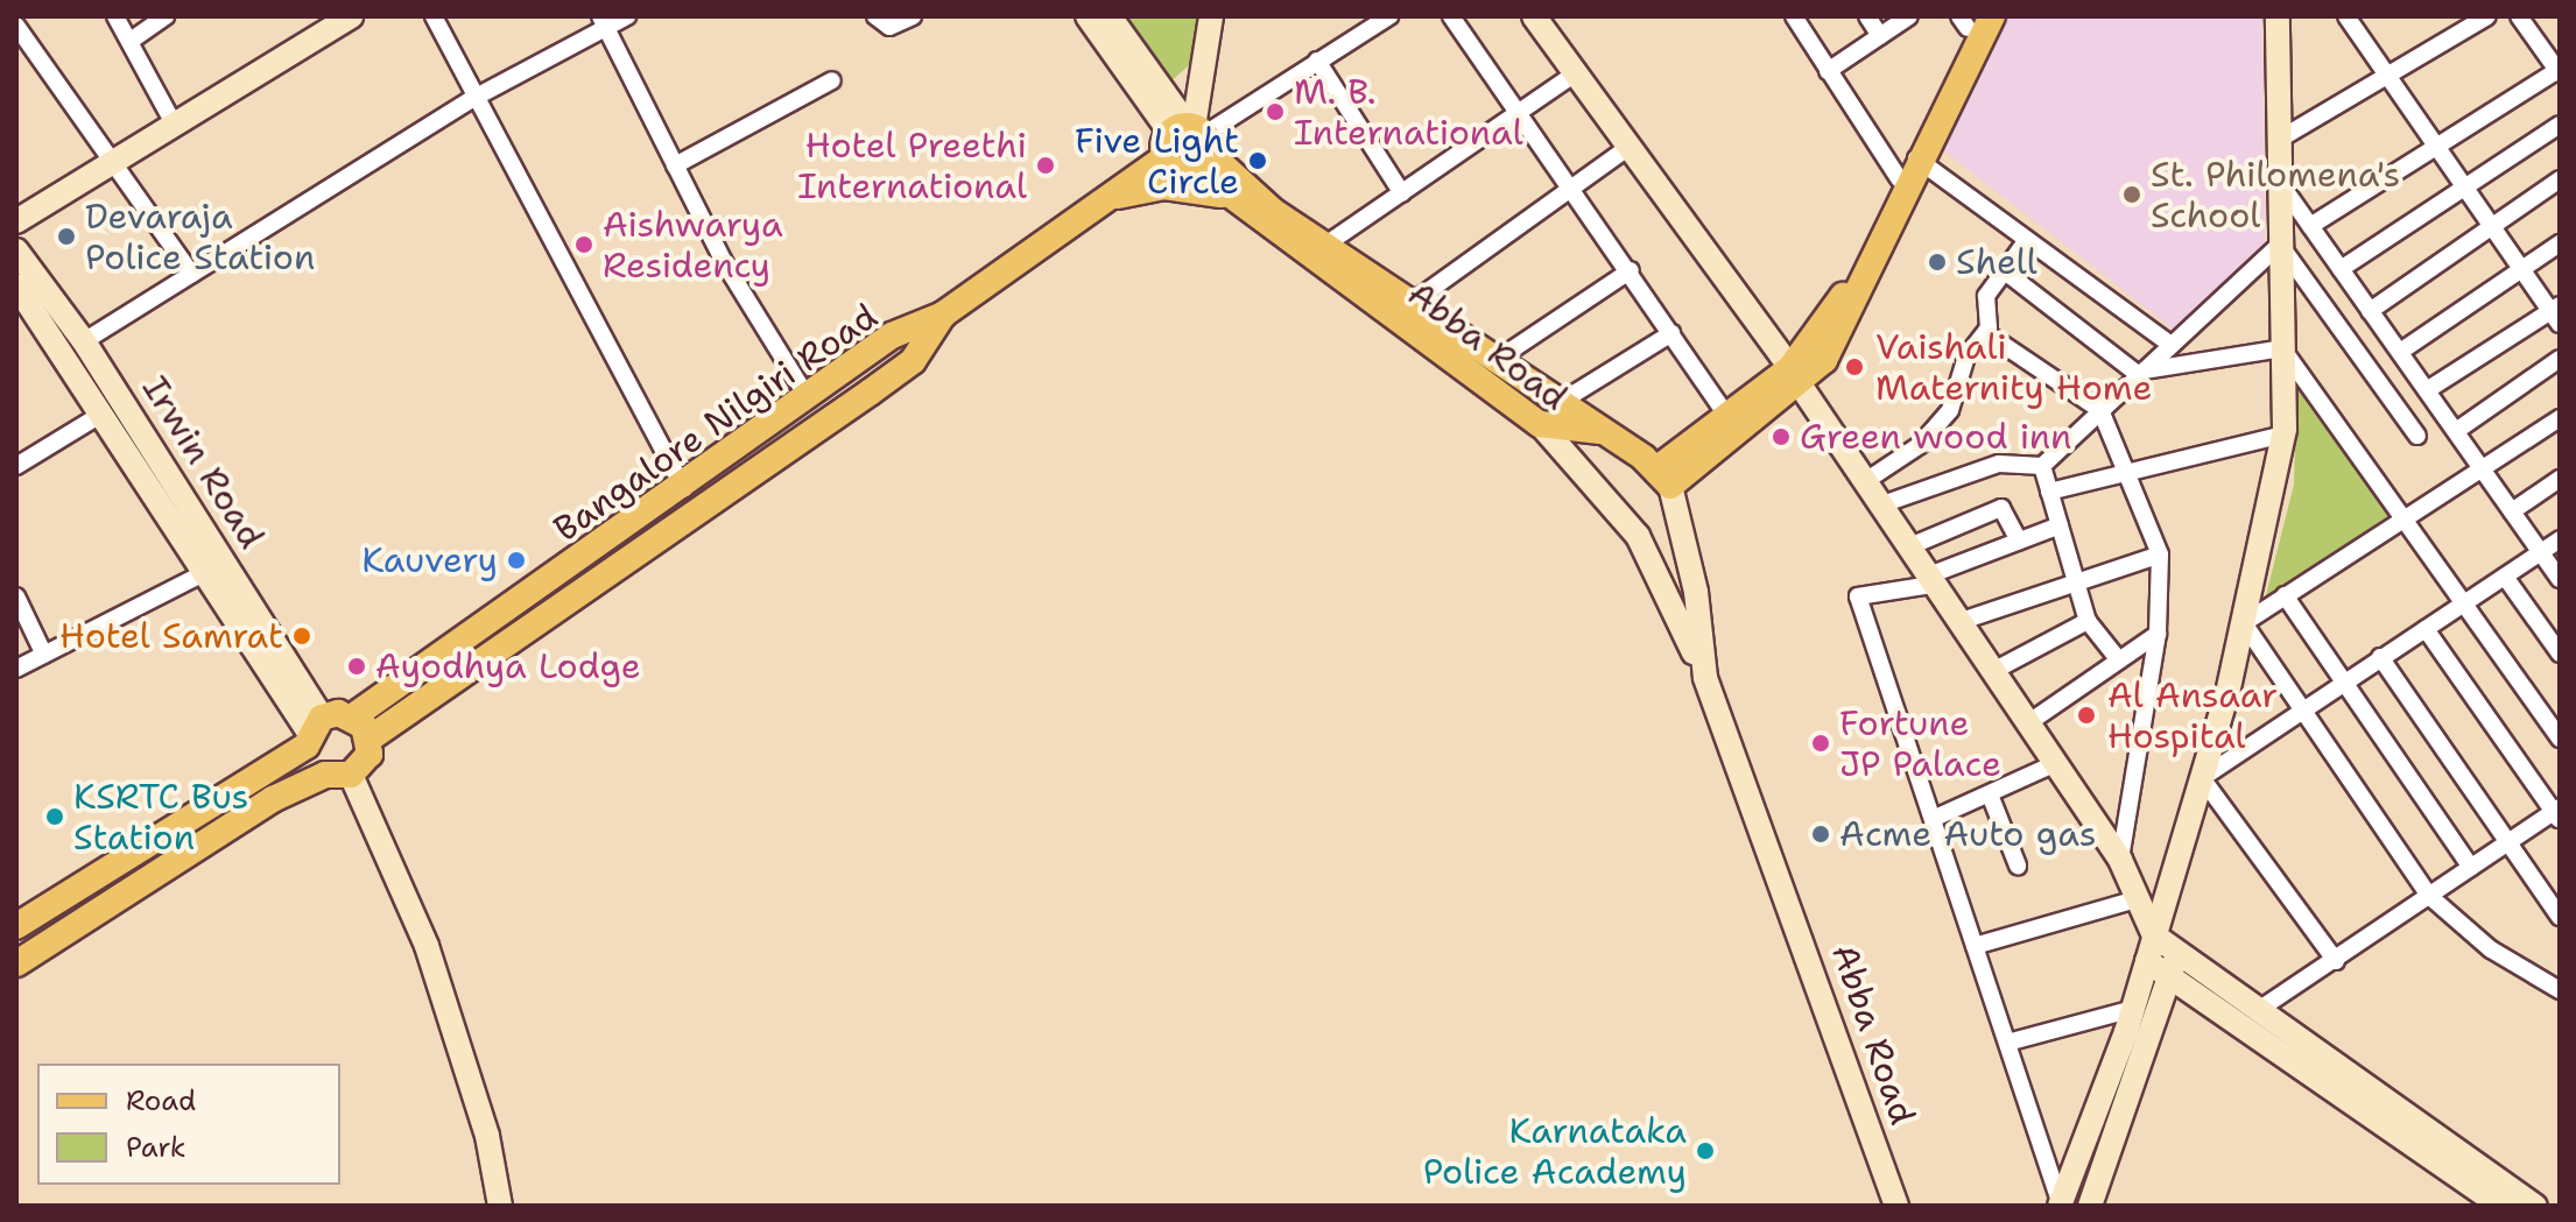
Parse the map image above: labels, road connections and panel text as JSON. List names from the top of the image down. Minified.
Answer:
{"streets":{"main road":["Abba Road","Bangalore Nilgiri Road","Irwin Road"]},"crossings":[["Abba Road","Bangalore Nilgiri Road"]],"places":["M. B. International","Five Light Circle","Hotel Preethi International","St. Philomena's School","Devaraja Police Station","Aishwarya Residency","Shell","Vaishali Maternity Home","Green wood inn","Kauvery","Hotel Samrat","Ayodhya Lodge","Al Ansaar Hospital","Fortune JP Palace","KSRTC Bus Station","Acme Auto gas","Karnataka Police Academy"],"legend":["Road","Park"]}
